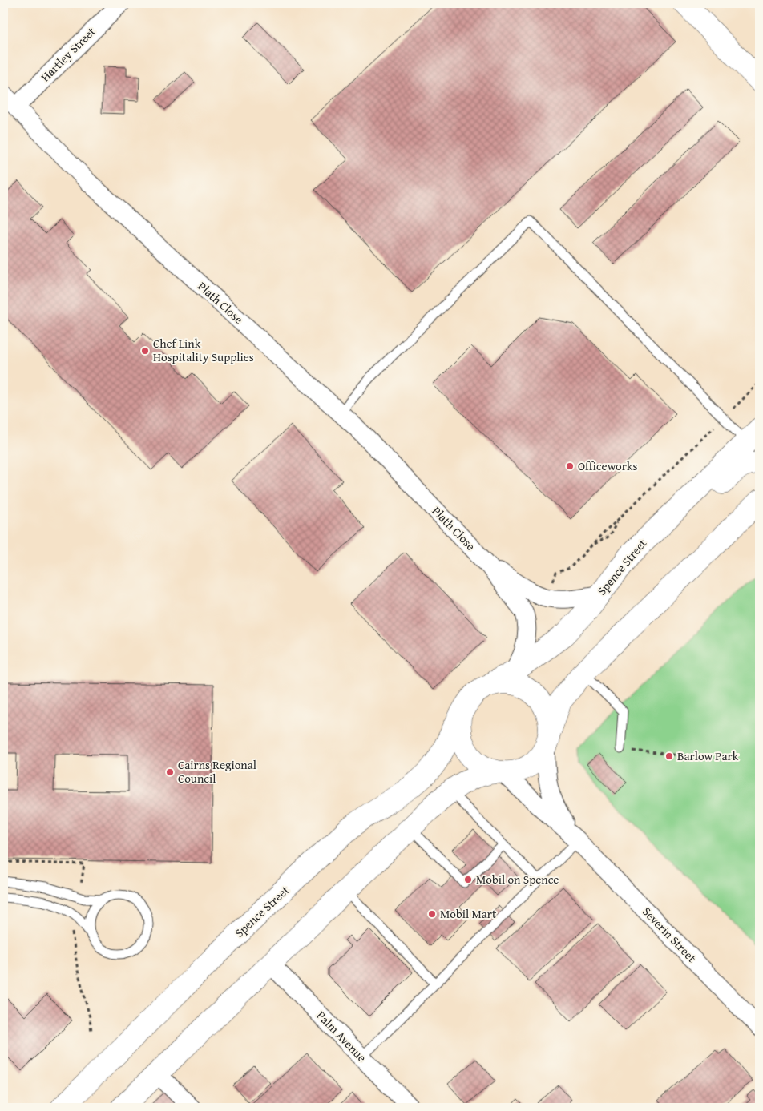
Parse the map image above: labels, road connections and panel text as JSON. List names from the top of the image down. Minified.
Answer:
{"streets":{"street":["Hartley Street","Plath Close","Spence Street","Severin Street","Palm Avenue"]},"crossings":[["Hartley Street","Plath Close"],["Plath Close","Spence Street"],["Spence Street","Severin Street"]],"places":["Chef Link Hospitality Supplies","Officeworks","Barlow Park","Cairns Regional Council","Mobil on Spence","Mobil Mart"]}
